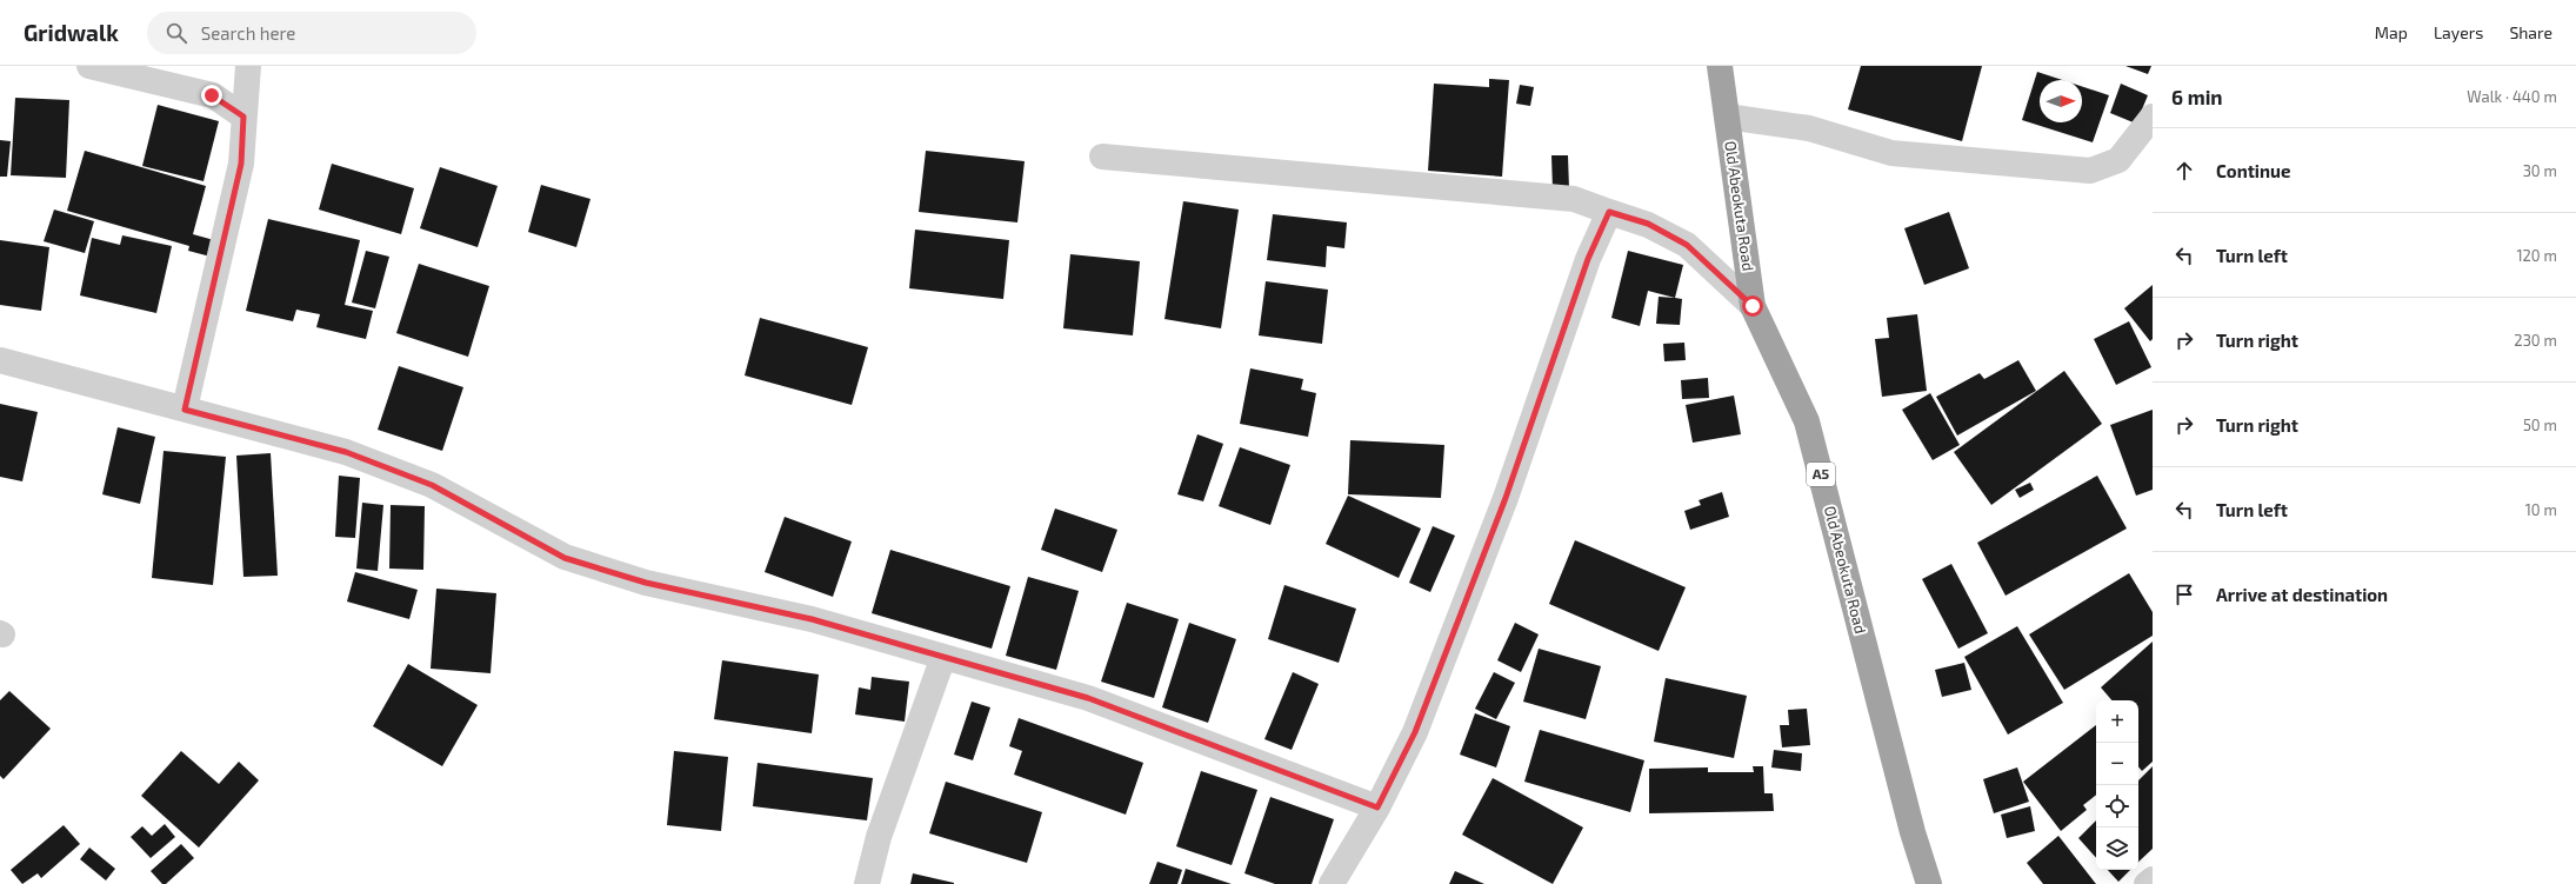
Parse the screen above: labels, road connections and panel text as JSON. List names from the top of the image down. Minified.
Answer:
{"streets":{"highway":["Old Abeokuta Road","A5"]},"north":"right","page":{"header":"Gridwalk","search":"Search here","nav":["Map","Layers","Share"],"heading":["6 min","Walk · 440 m"],"list":[["Continue","30 m"],["Turn left","120 m"],["Turn right","230 m"],["Turn right","50 m"],["Turn left","10 m"],"Arrive at destination"],"map_buttons":["+","−"]}}
